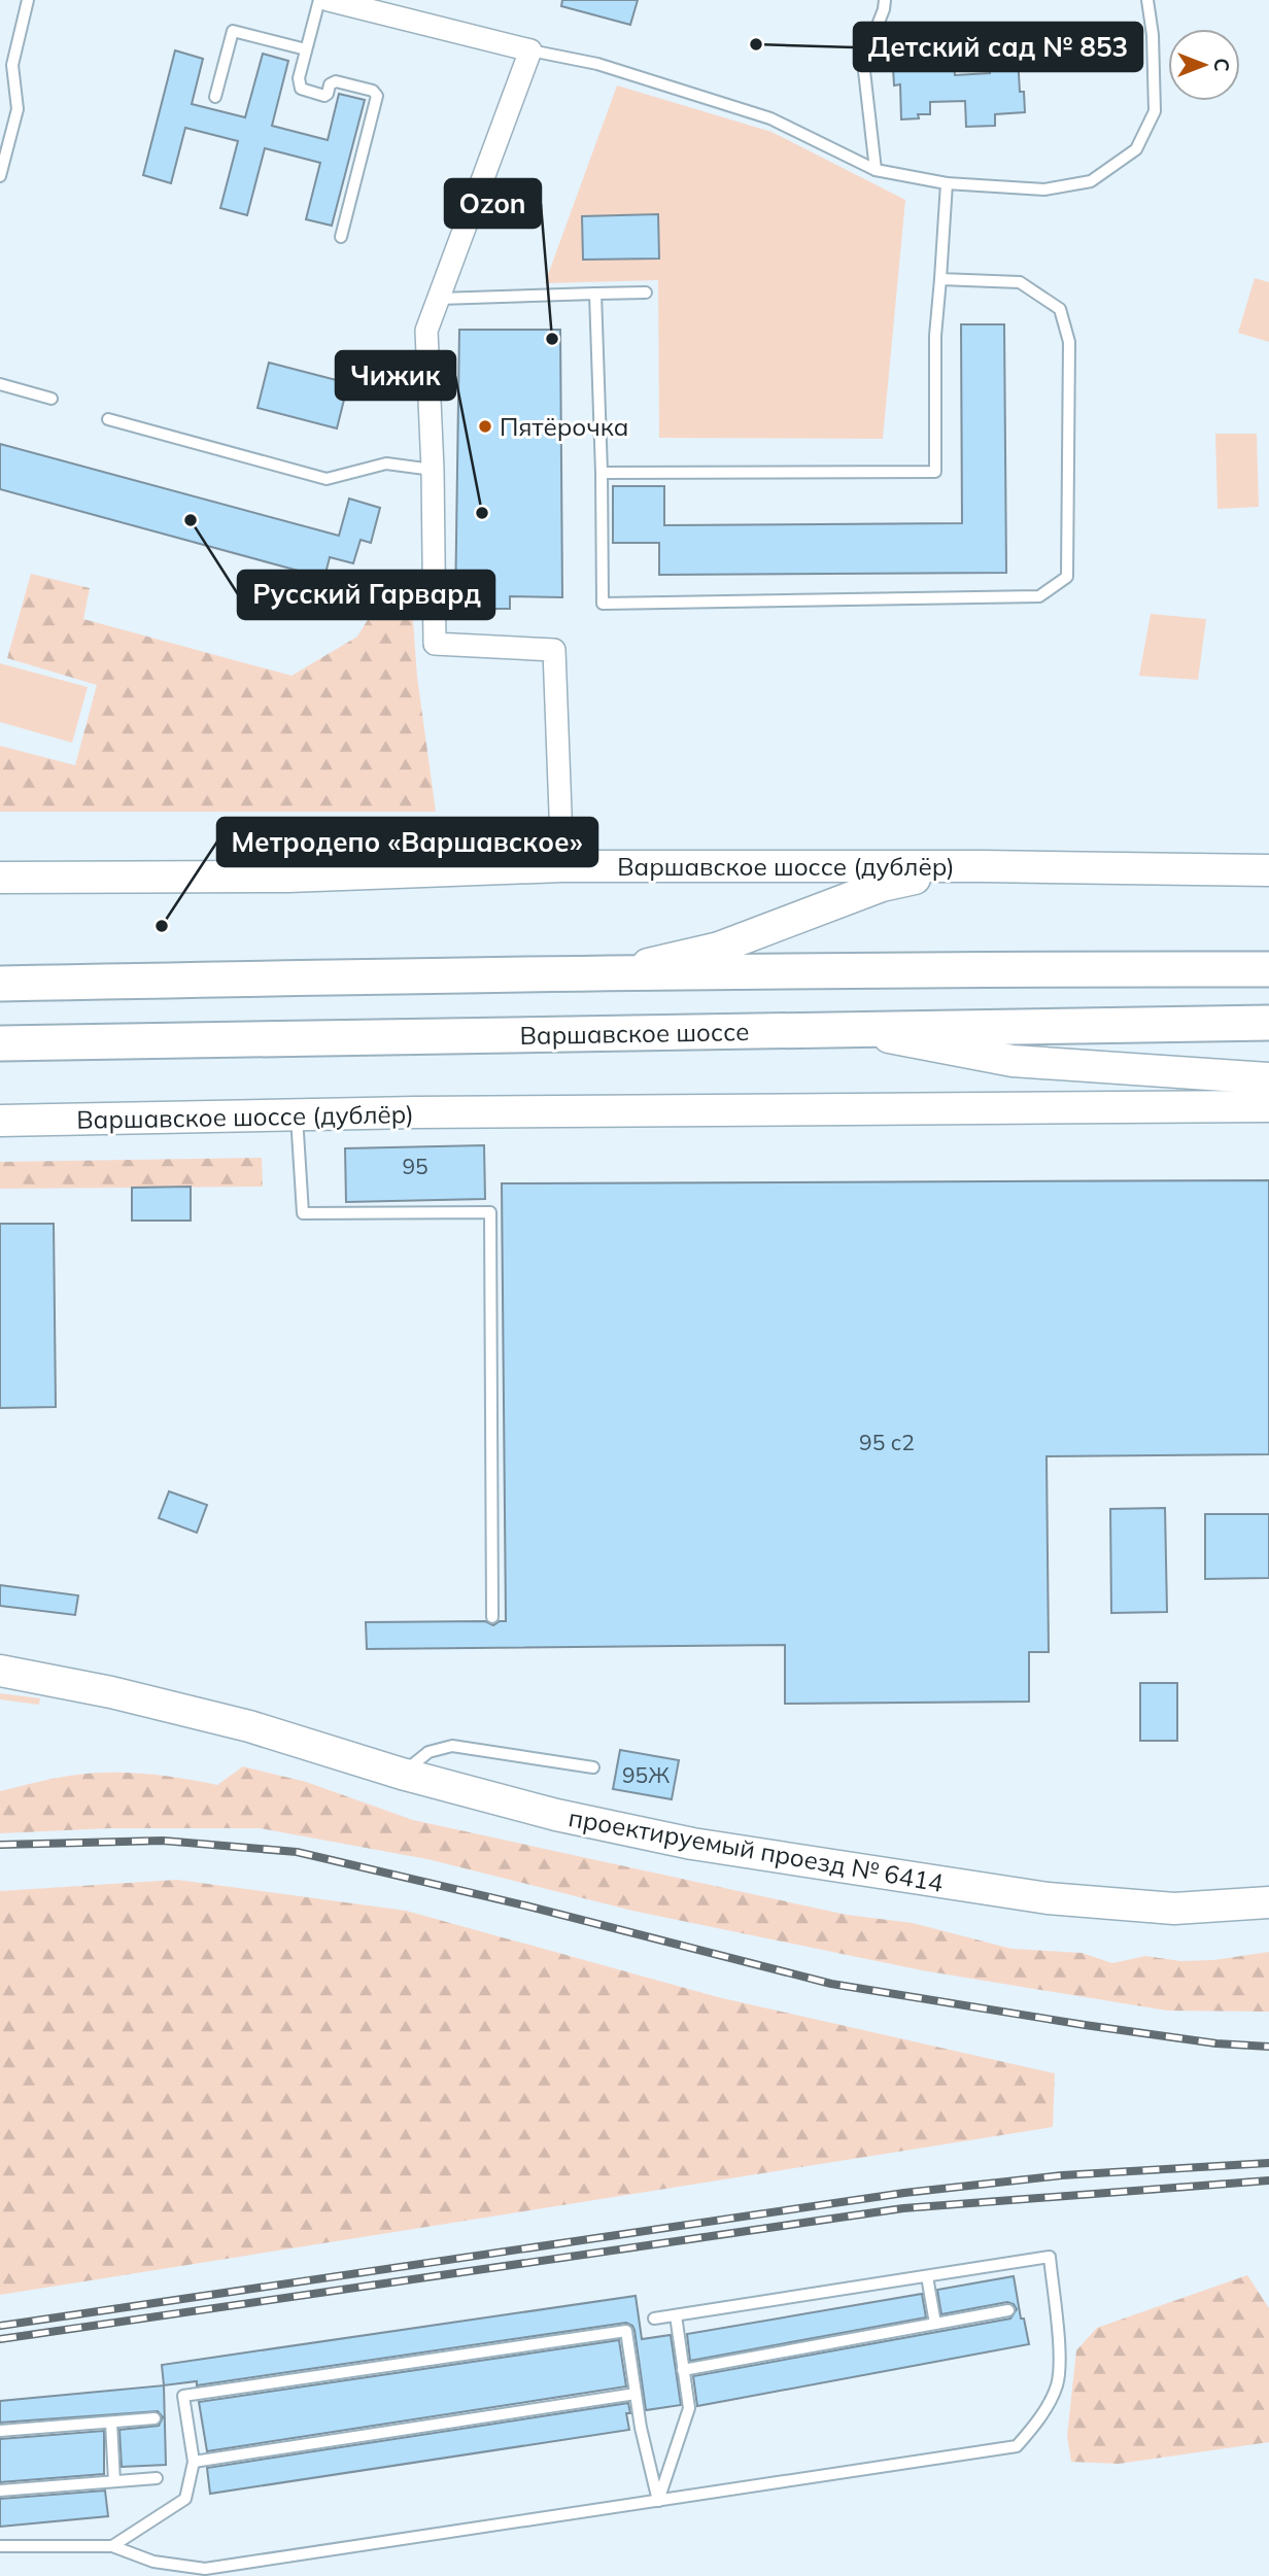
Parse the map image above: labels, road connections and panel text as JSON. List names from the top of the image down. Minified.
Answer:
{"streets":{"main road":["Варшавское шоссе (дублёр)","Варшавское шоссе","проектируемый проезд № 6414"]},"places":["Детский сад № 853","Ozon","Пятёрочка","Чижик","Русский Гарвард","Метродепо «Варшавское»"],"house_numbers":["95","95 с2","95Ж"],"north":"right"}
